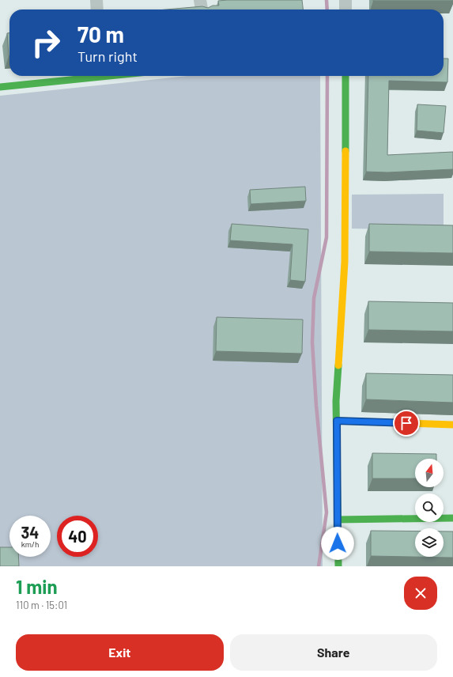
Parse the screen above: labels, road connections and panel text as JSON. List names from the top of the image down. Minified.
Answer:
{"north":"top","page":{"turn":["70 m","Turn right"],"speed":"34 km/h","limit":"40","heading":["1 min","110 m · 15:01"],"buttons":["Exit","Share"]}}
